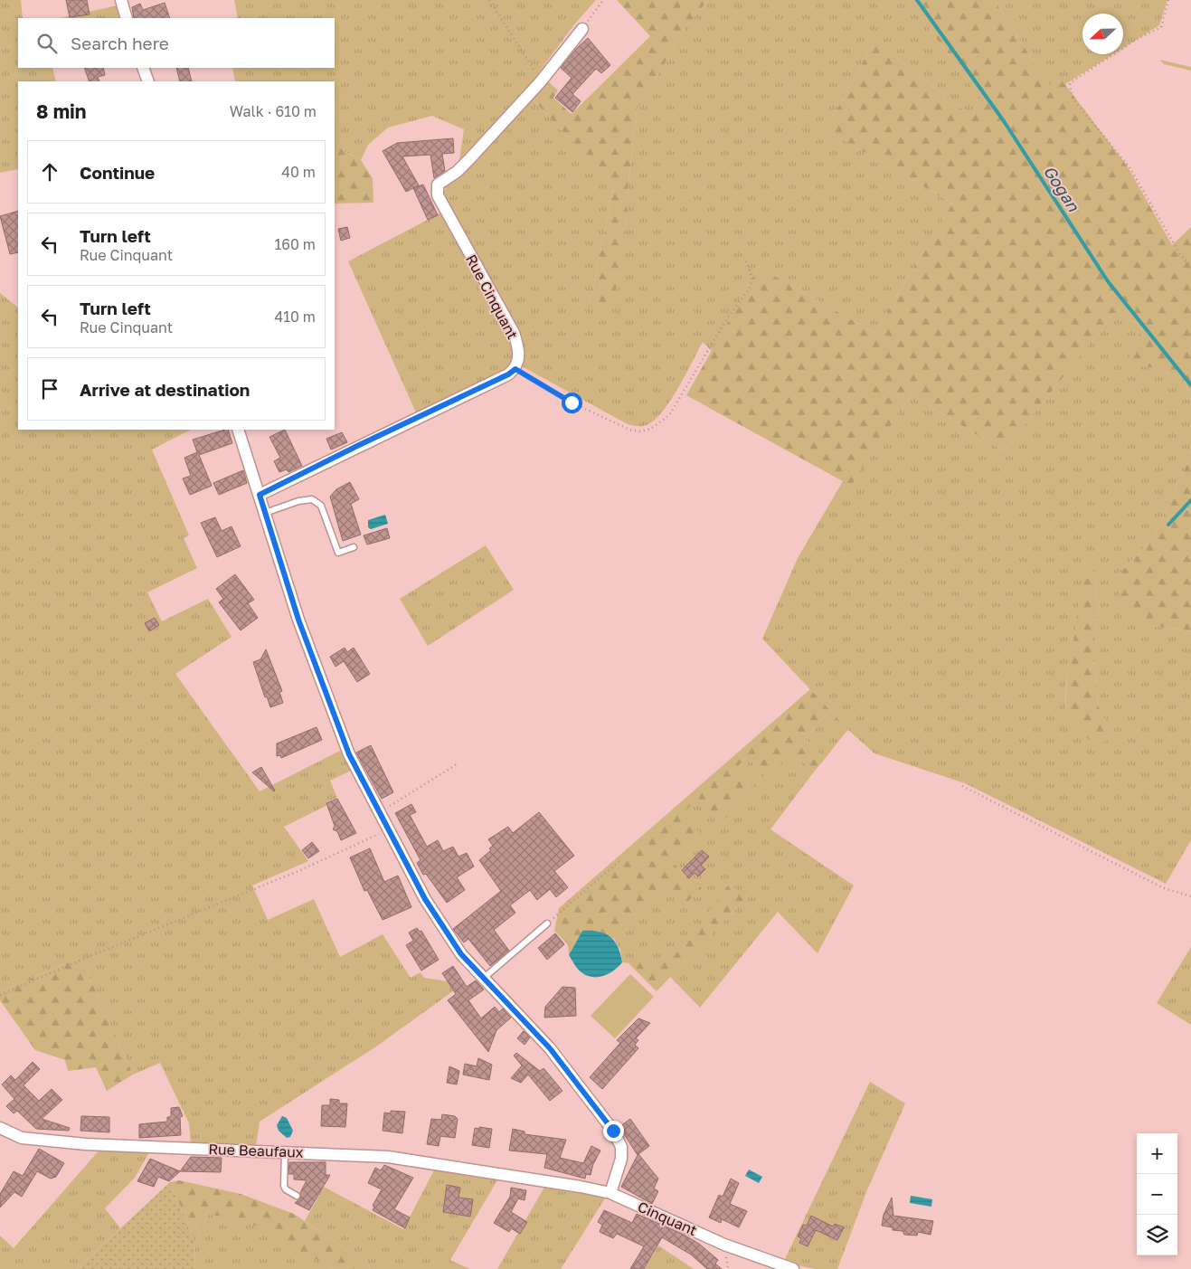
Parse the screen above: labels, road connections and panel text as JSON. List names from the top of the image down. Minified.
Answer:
{"streets":{"street":["Rue Cinquant","Rue Beaufaux","Cinquant"]},"crossings":[["Rue Beaufaux","Cinquant"]],"water":["Gogan"],"north":"left","page":{"search":"Search here","heading":["8 min","Walk · 610 m"],"list":[["Continue","40 m"],["Turn left","Rue Cinquant","160 m"],["Turn left","Rue Cinquant","410 m"],"Arrive at destination"],"map_buttons":["+","−"]}}
